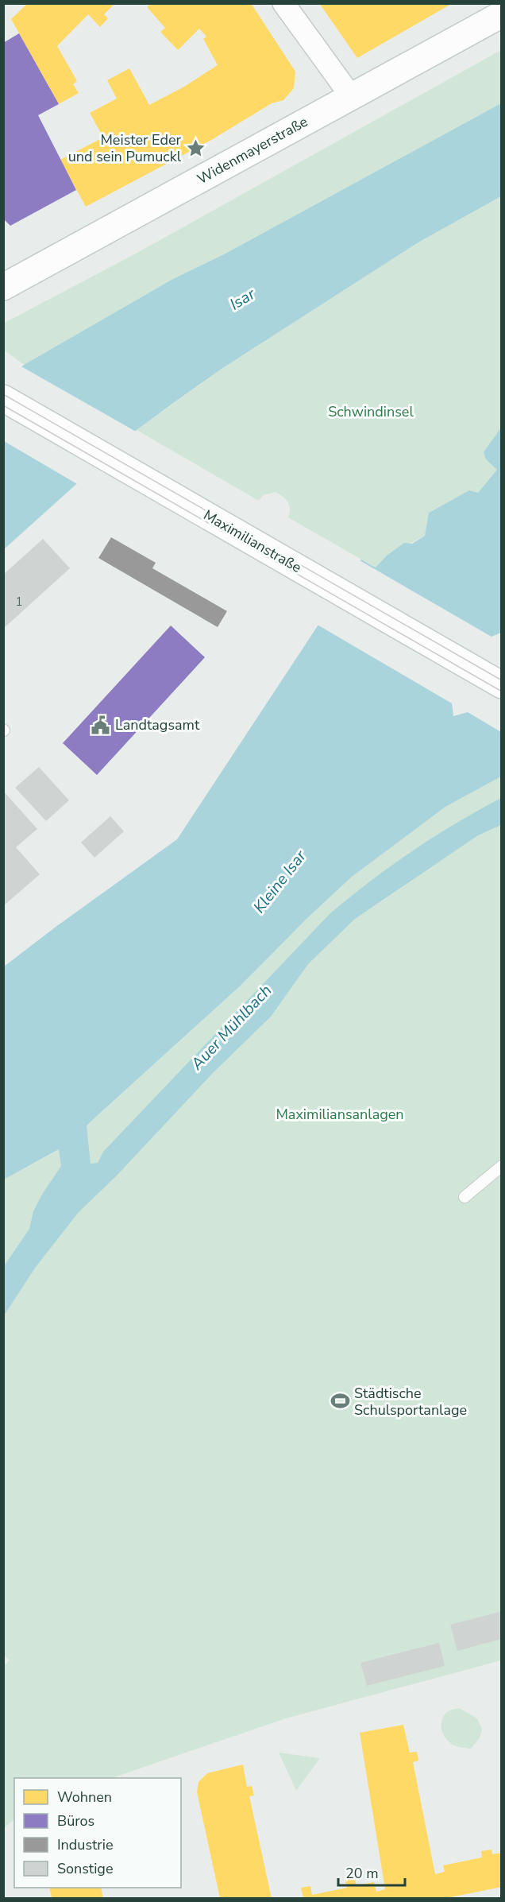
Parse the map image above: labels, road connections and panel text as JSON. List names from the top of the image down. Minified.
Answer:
{"streets":{"main road":["Widenmayerstraße","Maximilianstraße"]},"water":["Isar","Kleine Isar","Auer Mühlbach"],"parks":["Schwindinsel","Maximiliansanlagen"],"places":{"place":["Meister Eder und sein Pumuckl"],"public building":["Landtagsamt"],"sports":["Städtische Schulsportanlage"]},"house_numbers":["1"],"legend":["Wohnen","Büros","Industrie","Sonstige"],"scale_bar":"20 m"}
